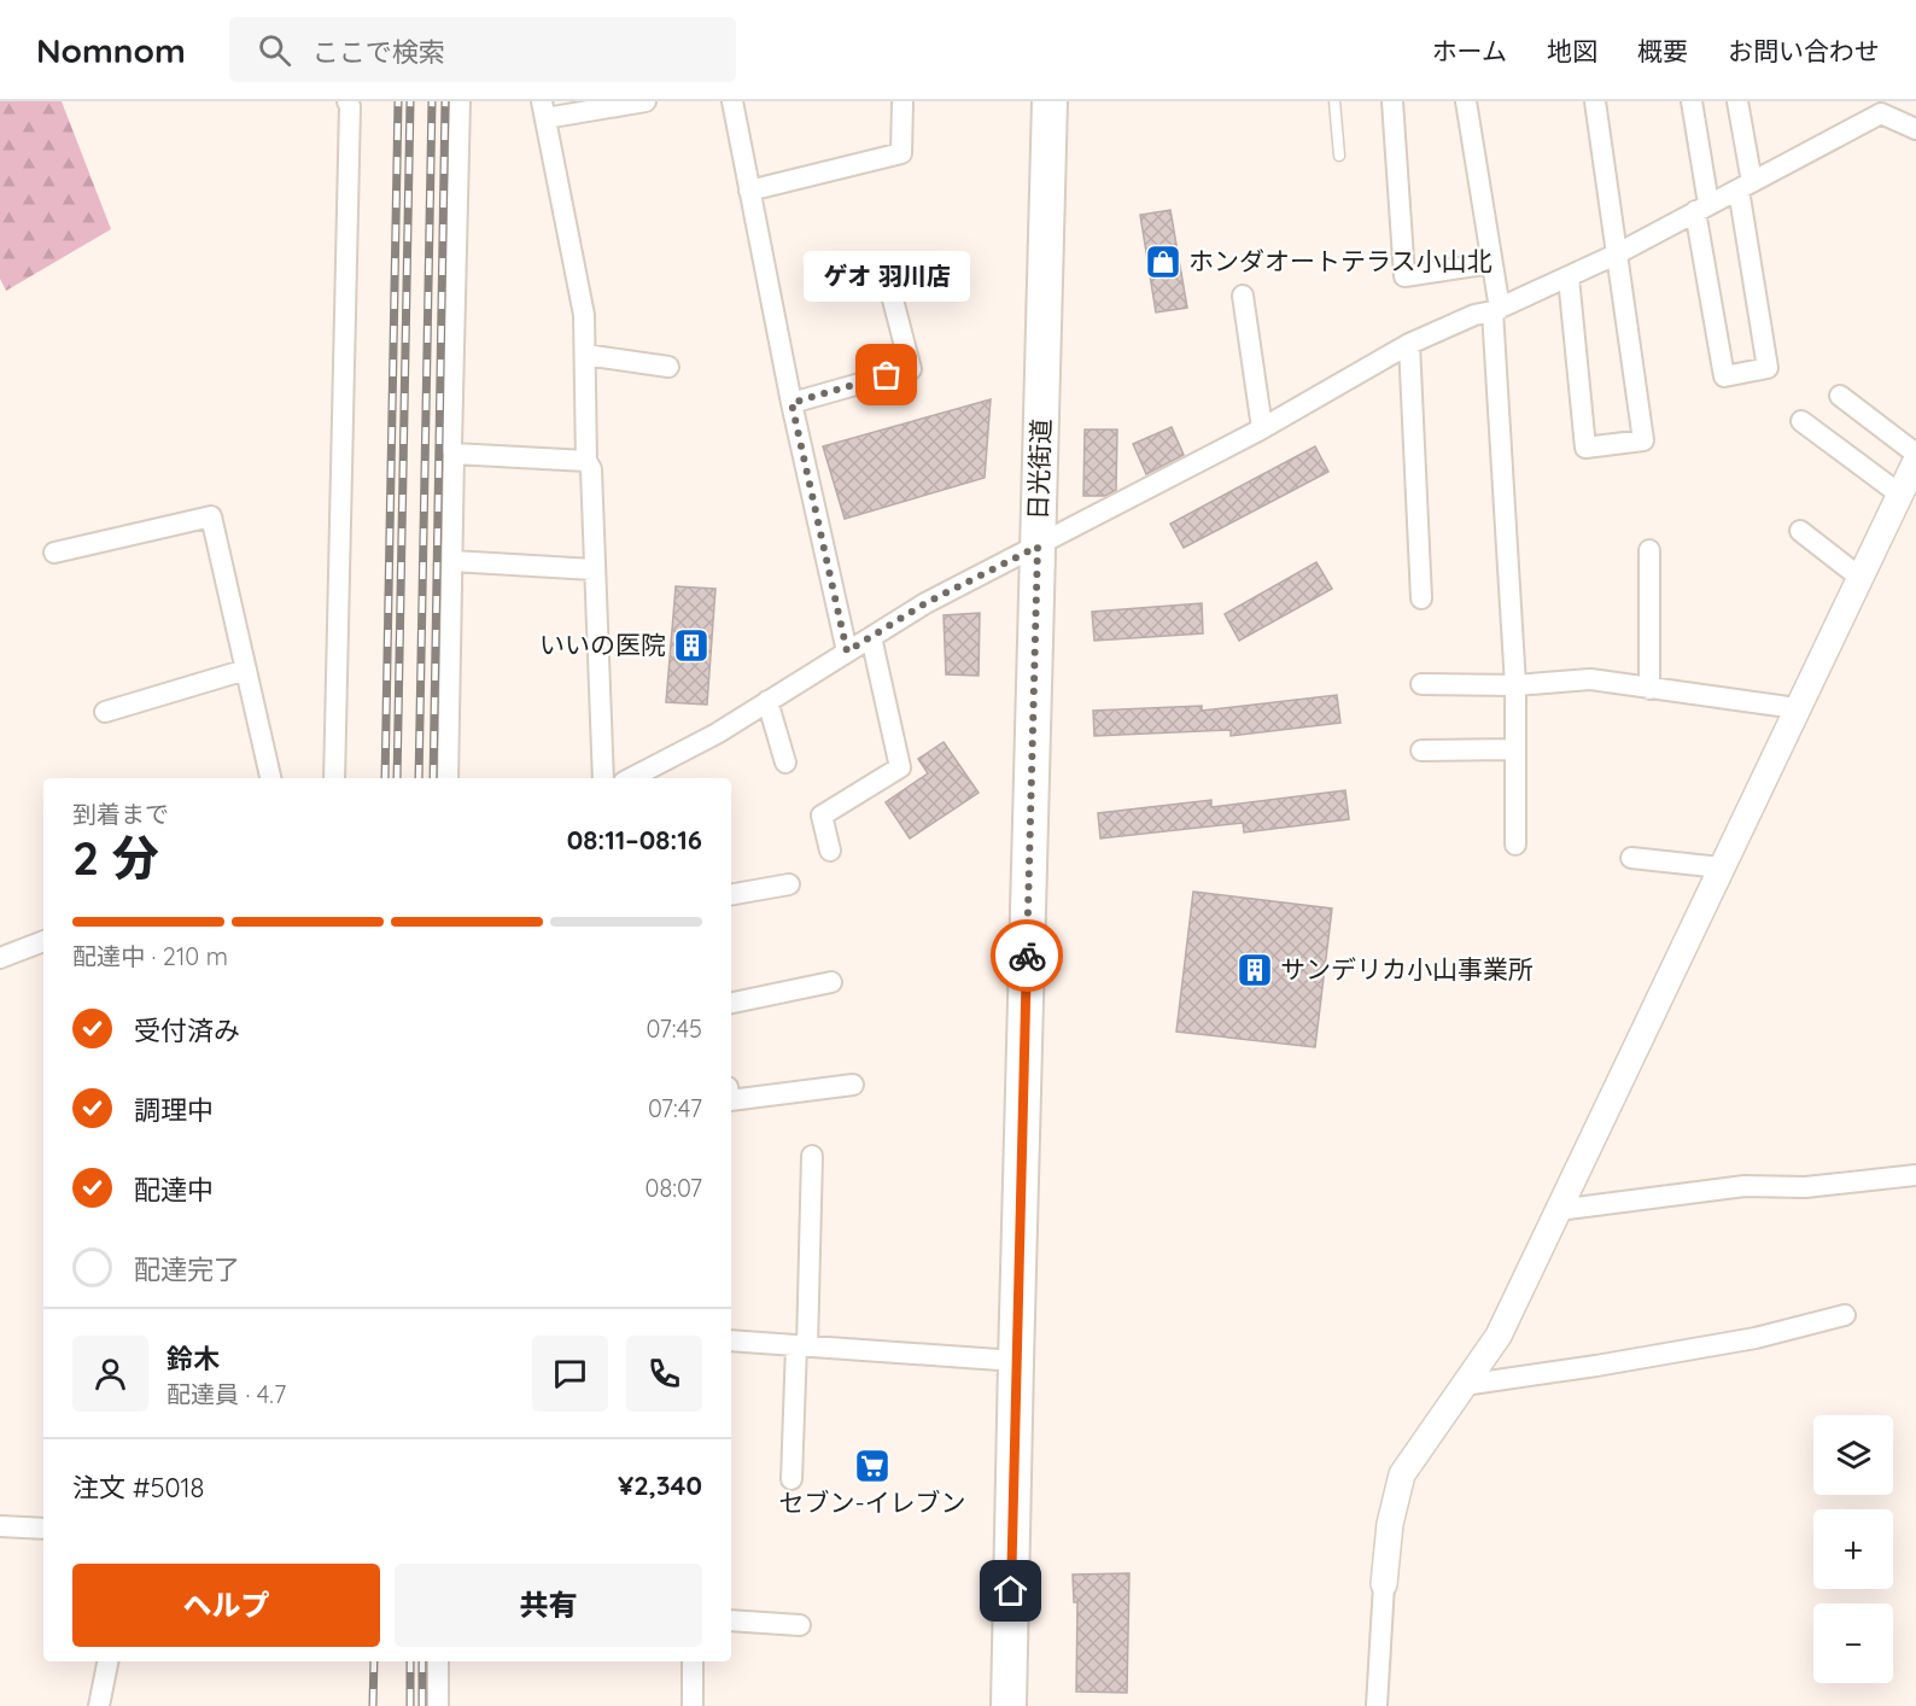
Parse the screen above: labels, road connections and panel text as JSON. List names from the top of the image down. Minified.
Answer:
{"streets":{"highway":["日光街道"]},"places":{"shop":["ホンダオートテラス小山北"],"other":["ゲオ 羽川店"],"building":["いいの医院","サンデリカ小山事業所"],"supermarket":["セブン-イレブン"]},"page":{"header":"Nomnom","search":"ここで検索","nav":["ホーム","地図","概要","お問い合わせ"],"bubble":"ゲオ 羽川店","heading":["2 分","到着まで","08:11–08:16"],"panel":["鈴木","配達員 · 4.7","注文 #5018","¥2,340"],"bar":"配達中 · 210 m","list":[["受付済み","07:45"],["調理中","07:47"],["配達中","08:07"],"配達完了"],"map_buttons":["+","−"],"buttons":["ヘルプ","共有"]}}
